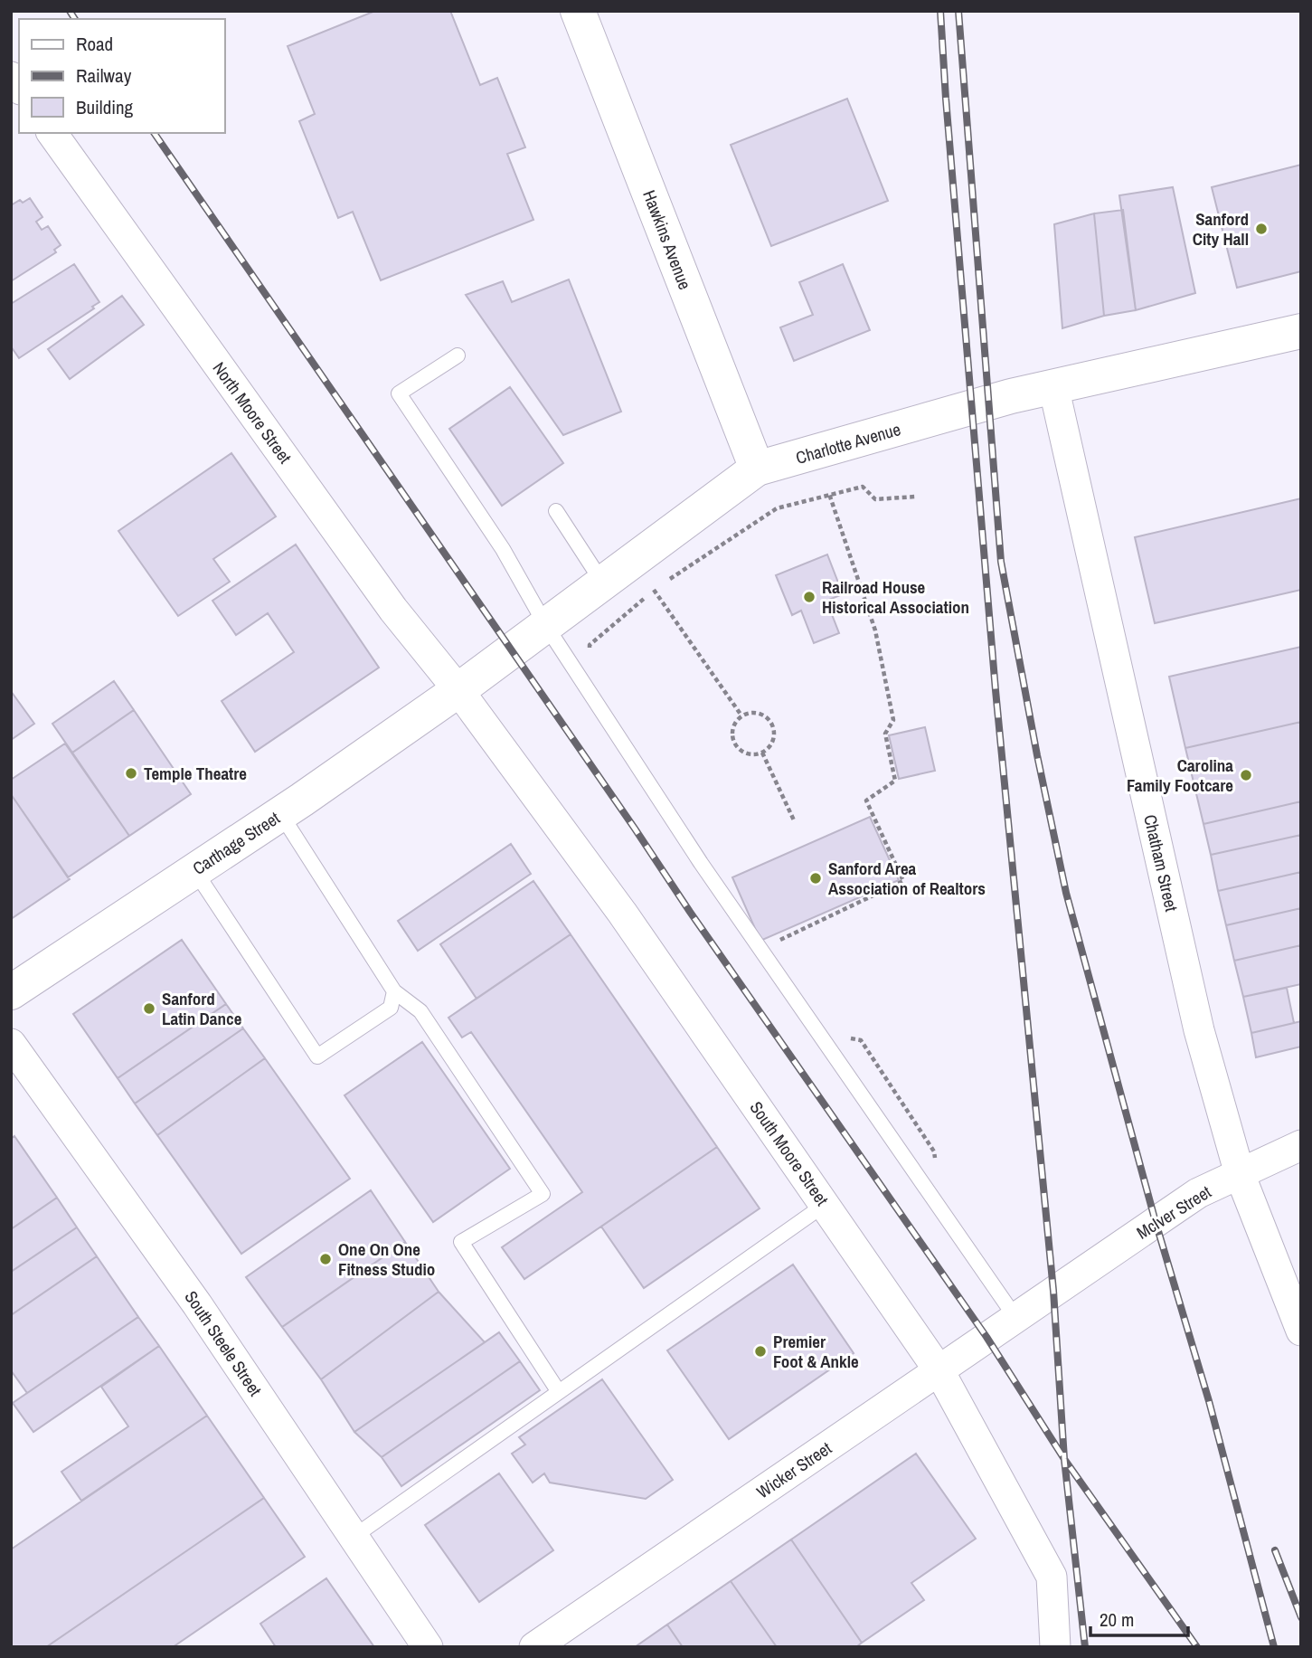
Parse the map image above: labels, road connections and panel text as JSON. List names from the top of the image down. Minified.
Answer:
{"streets":{"main road":["Hawkins Avenue","Charlotte Avenue","Carthage Street"],"street":["North Moore Street","Chatham Street","South Moore Street","McIver Street","South Steele Street","Wicker Street"]},"crossings":[["Hawkins Avenue","Charlotte Avenue"],["North Moore Street","Charlotte Avenue"],["North Moore Street","Carthage Street"],["North Moore Street","South Moore Street"],["Charlotte Avenue","Carthage Street"],["Charlotte Avenue","Chatham Street"],["Charlotte Avenue","South Moore Street"],["Carthage Street","South Moore Street"],["Chatham Street","McIver Street"],["South Moore Street","Wicker Street"],["McIver Street","Wicker Street"]],"places":["Sanford City Hall","Railroad House Historical Association","Temple Theatre","Carolina Family Footcare","Sanford Area Association of Realtors","Sanford Latin Dance","One On One Fitness Studio","Premier Foot & Ankle"],"legend":["Road","Railway","Building"],"scale_bar":"20 m"}
